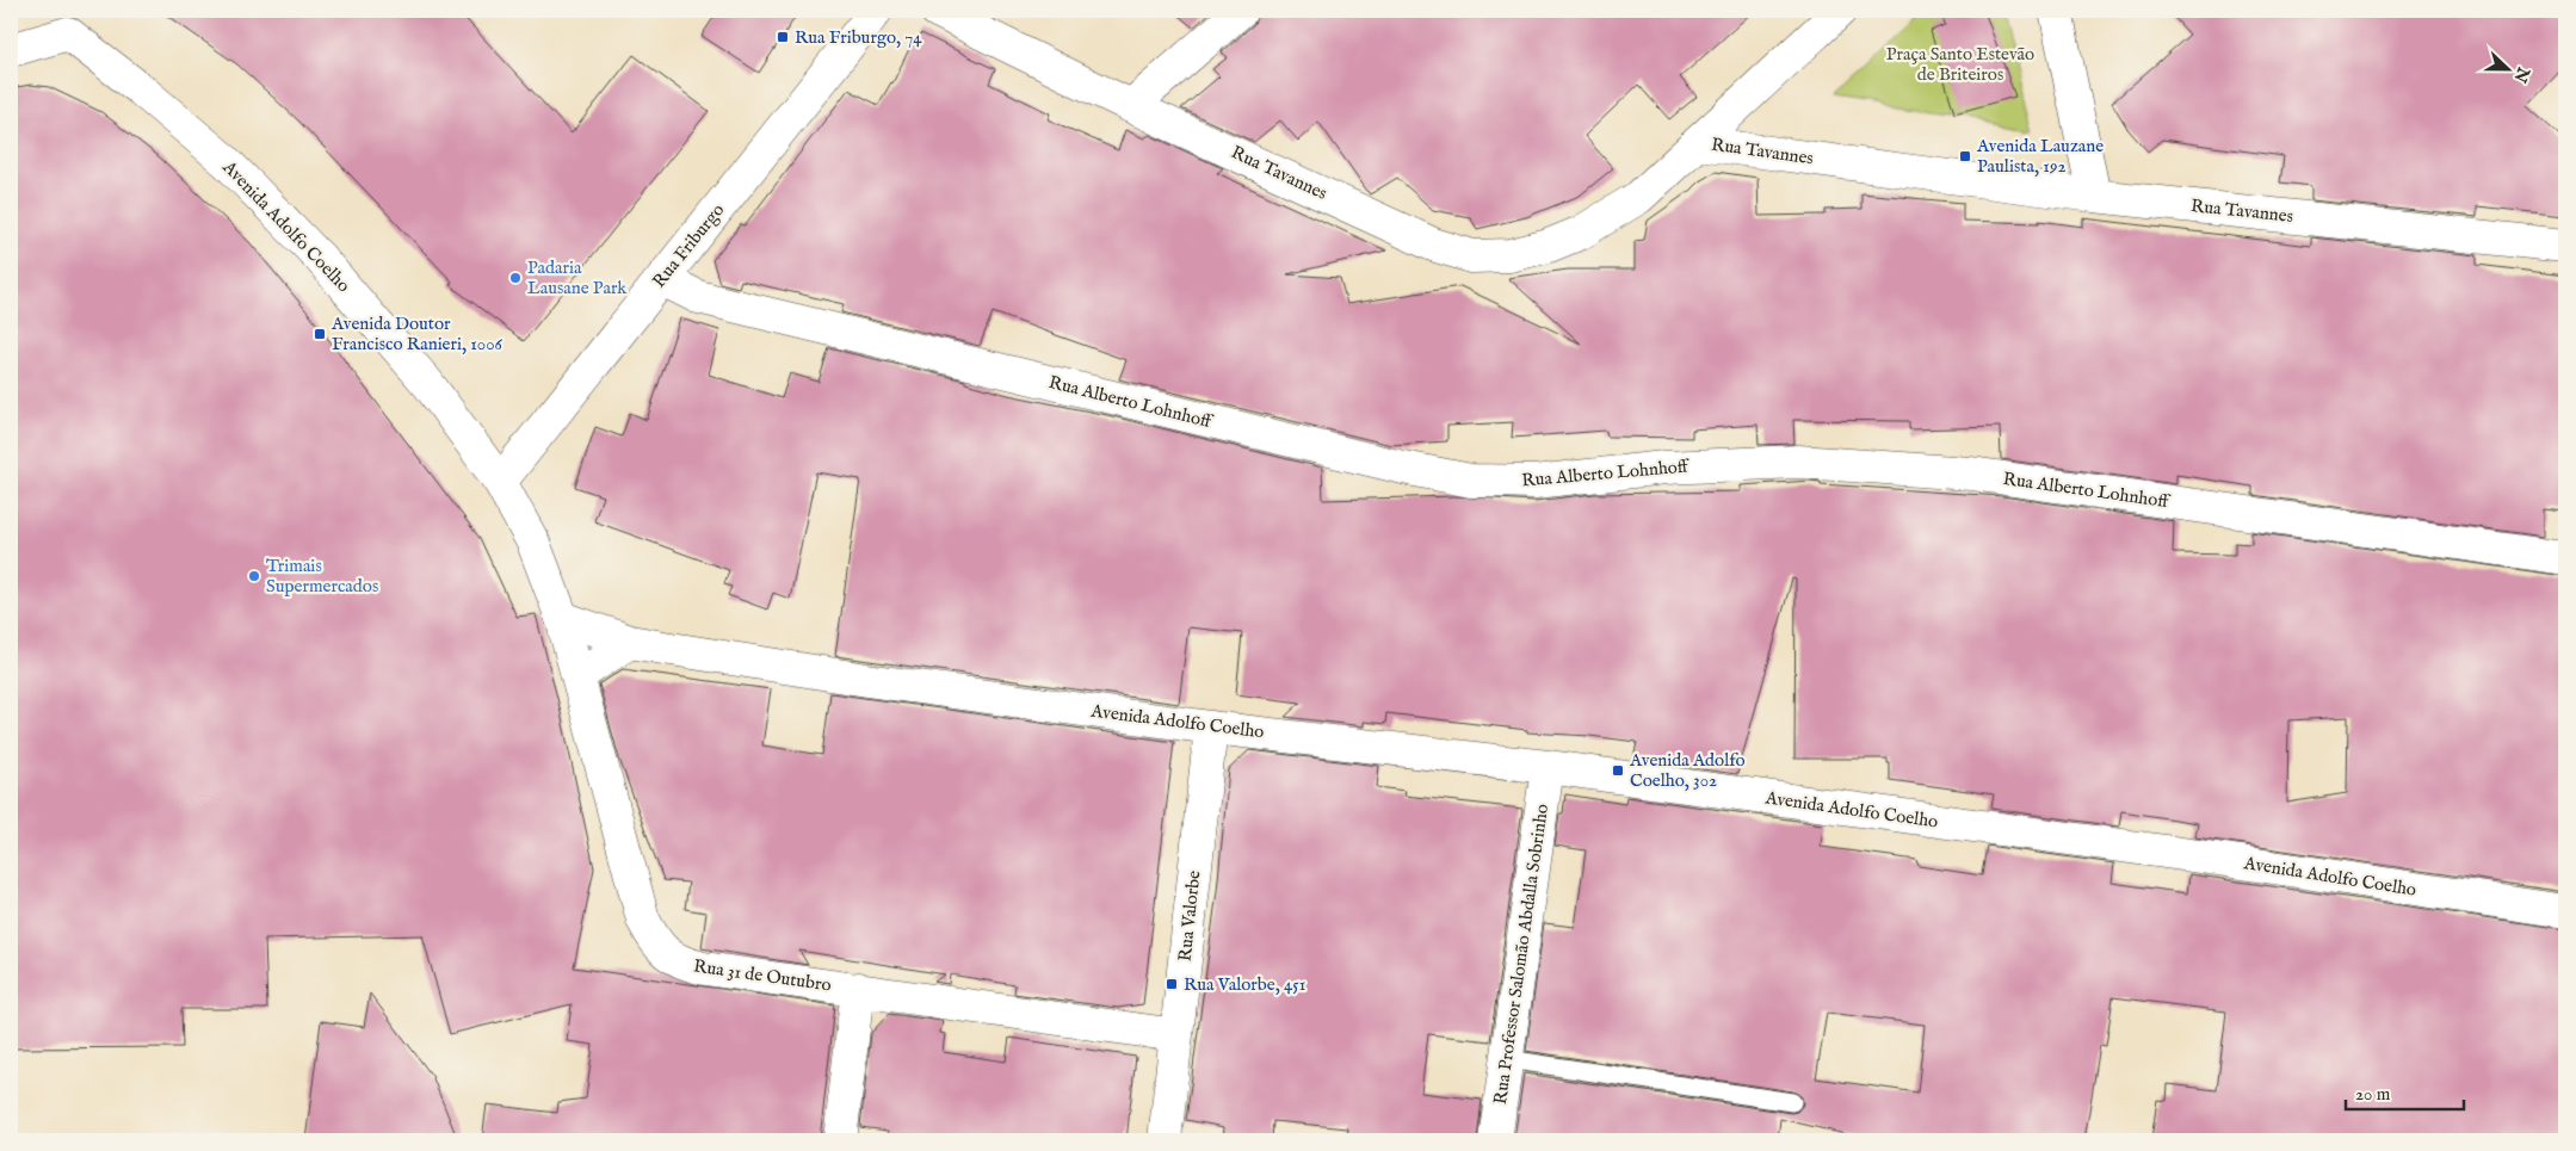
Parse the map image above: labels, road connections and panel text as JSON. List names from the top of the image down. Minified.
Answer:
{"streets":{"street":["Rua Tavannes","Avenida Adolfo Coelho","Rua Friburgo","Rua Alberto Lohnhoff","Rua Valorbe","Rua Professor Salomão Abdalla Sobrinho","Rua 31 de Outubro"]},"crossings":[["Avenida Adolfo Coelho","Rua Friburgo"],["Avenida Adolfo Coelho","Rua Valorbe"],["Avenida Adolfo Coelho","Rua Professor Salomão Abdalla Sobrinho"],["Avenida Adolfo Coelho","Rua 31 de Outubro"],["Rua Friburgo","Rua Alberto Lohnhoff"],["Rua Valorbe","Rua 31 de Outubro"]],"parks":["Praça Santo Estevão de Briteiros"],"places":{"transit":["Rua Friburgo, 74","Avenida Lauzane Paulista, 192","Avenida Doutor Francisco Ranieri, 1006","Avenida Adolfo Coelho, 302","Rua Valorbe, 451"],"other":["Padaria Lausane Park","Trimais Supermercados"]},"scale_bar":"20 m","north":"right"}
